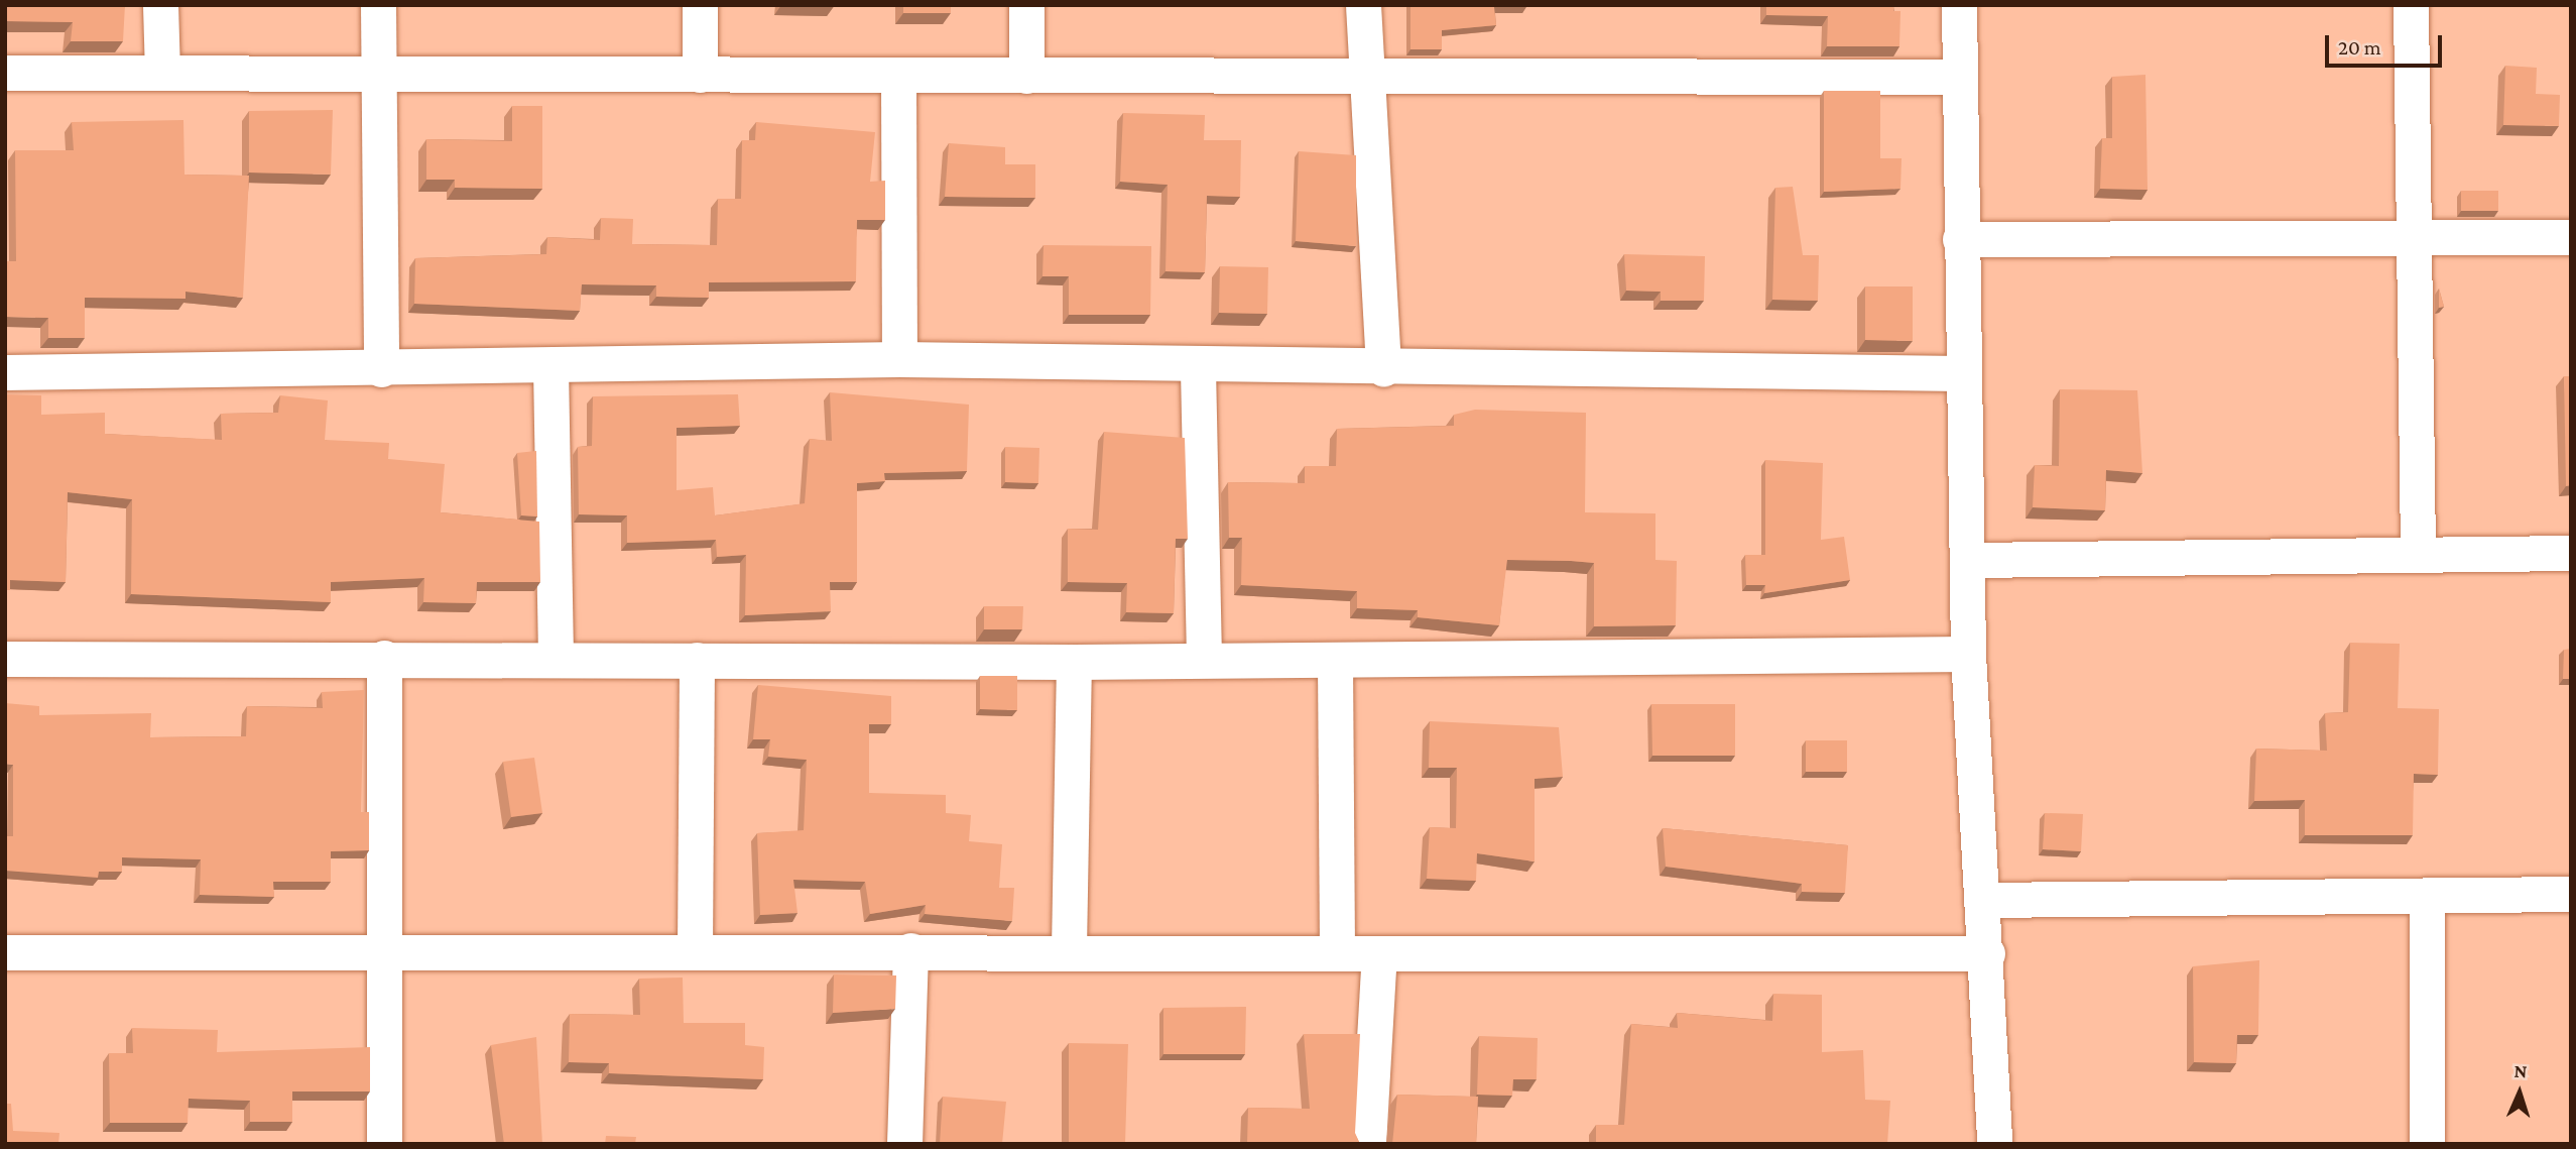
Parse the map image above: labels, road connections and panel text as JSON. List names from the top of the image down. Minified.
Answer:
{"scale_bar":"20 m","north":"top"}
